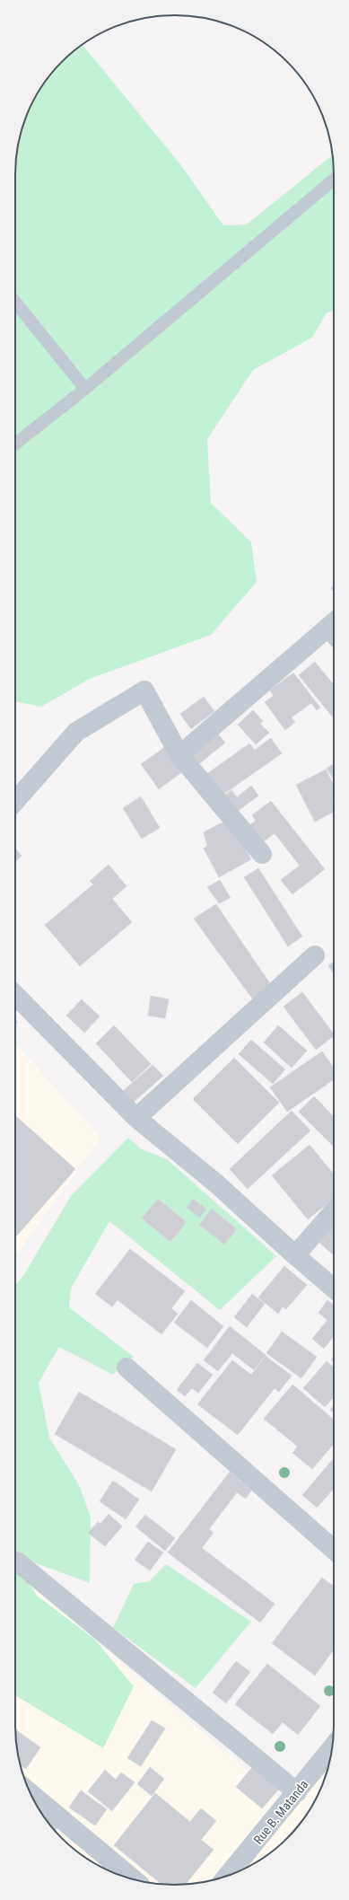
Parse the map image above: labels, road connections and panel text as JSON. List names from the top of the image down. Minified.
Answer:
{"streets":{"street":["Rue B. Matanda"]}}
